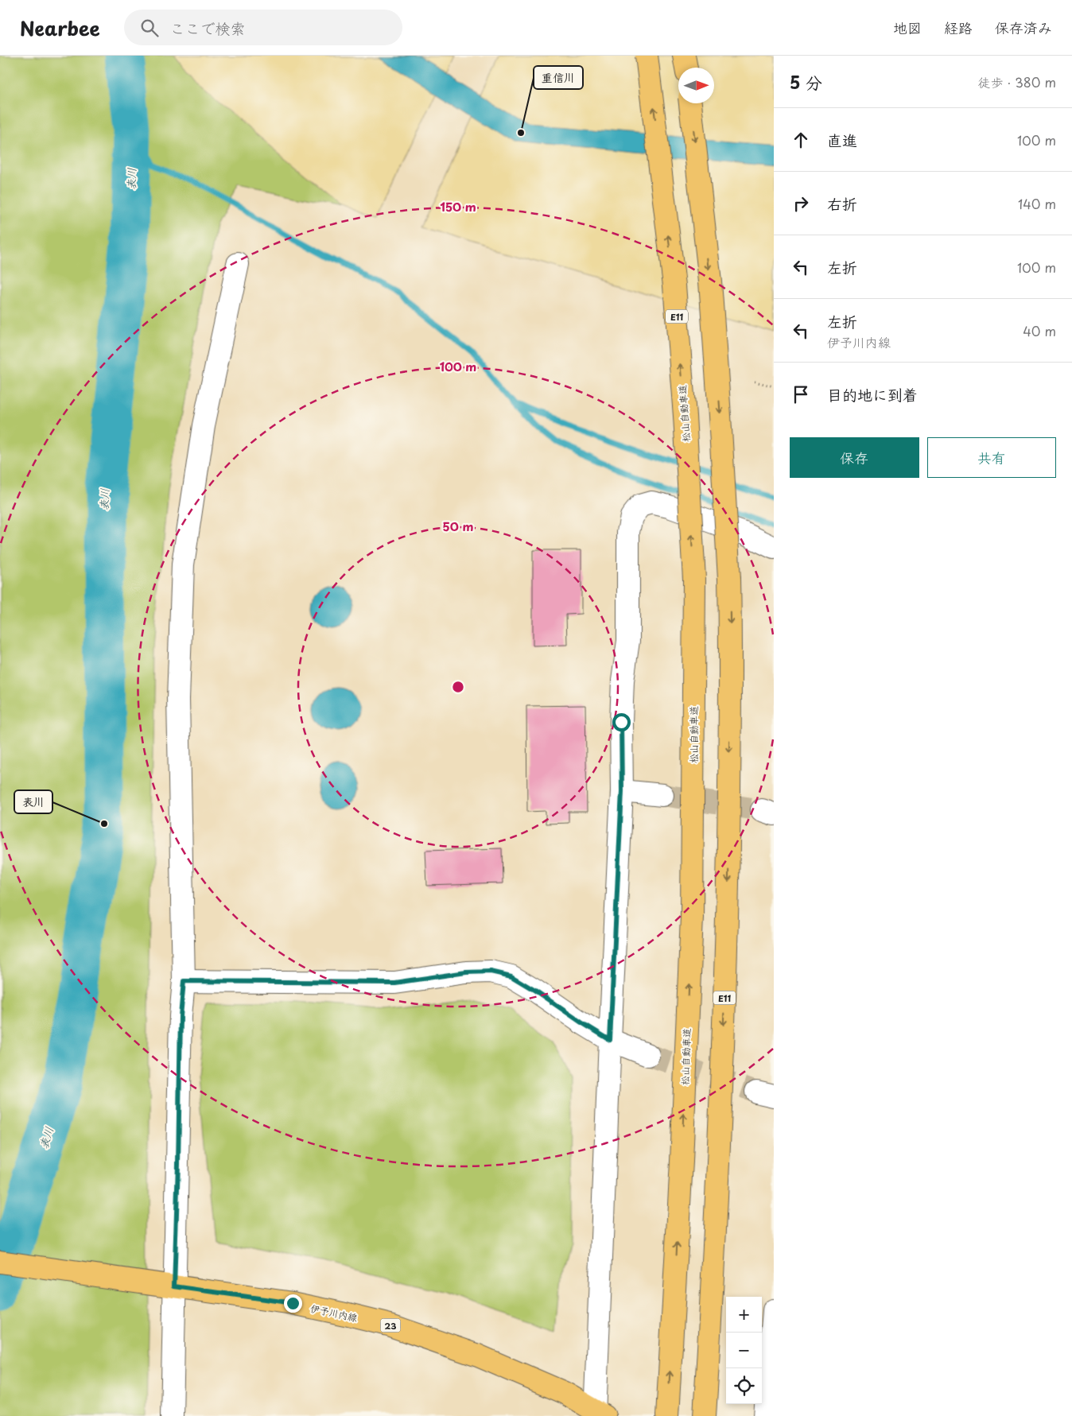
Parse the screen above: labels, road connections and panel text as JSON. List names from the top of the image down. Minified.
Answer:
{"streets":{"main road":["E11","松山自動車道","伊予川内線","23"]},"water":["表川"],"places":["重信川","表川"],"north":"right","page":{"header":"Nearbee","search":"ここで検索","nav":["地図","経路","保存済み"],"heading":["5 分","徒歩 · 380 m"],"list":[["直進","100 m"],["右折","140 m"],["左折","100 m"],["左折","伊予川内線","40 m"],"目的地に到着"],"buttons":["保存","共有"],"map_buttons":["+","−"]},"rings":["150 m","100 m","50 m"]}
